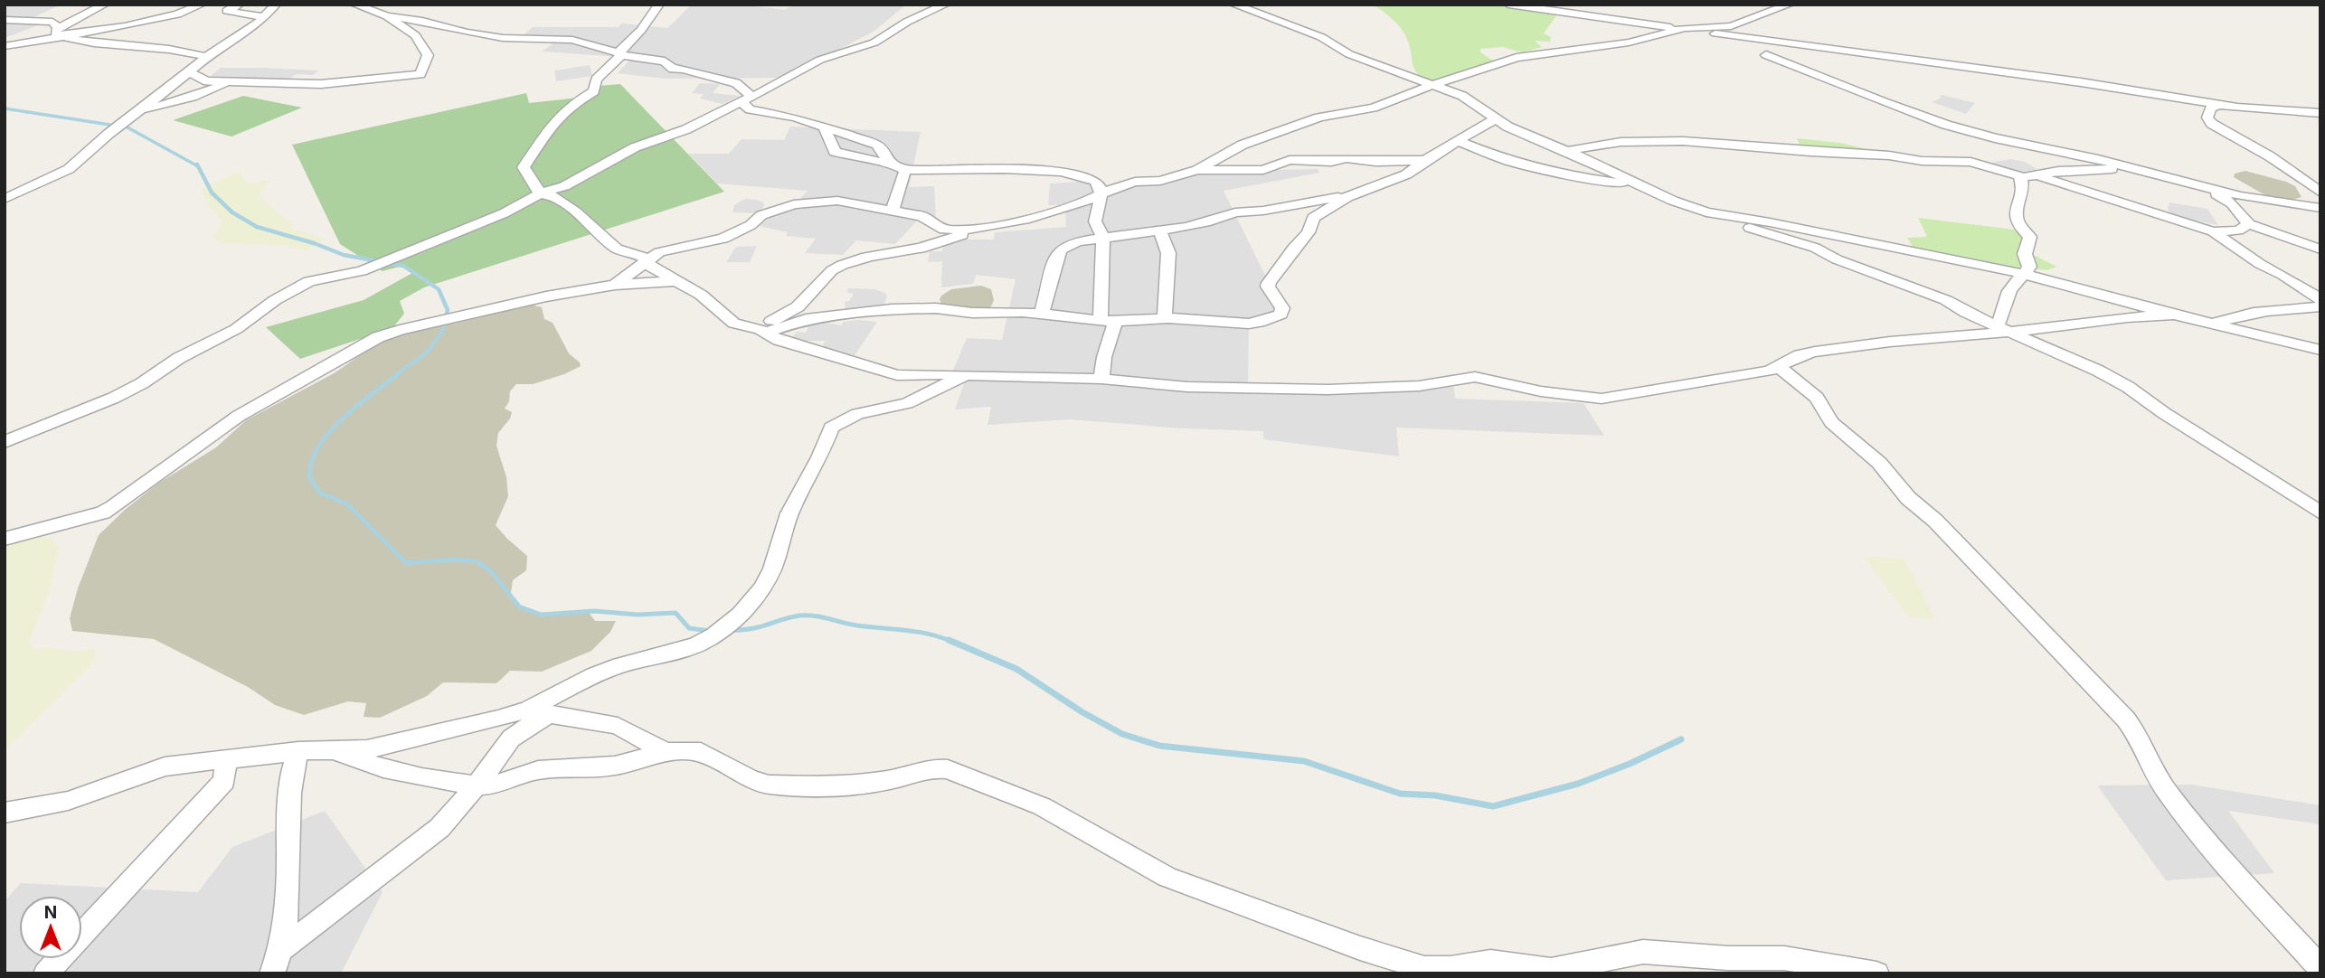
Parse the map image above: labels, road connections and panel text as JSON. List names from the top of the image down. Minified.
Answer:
{"north":"top"}
